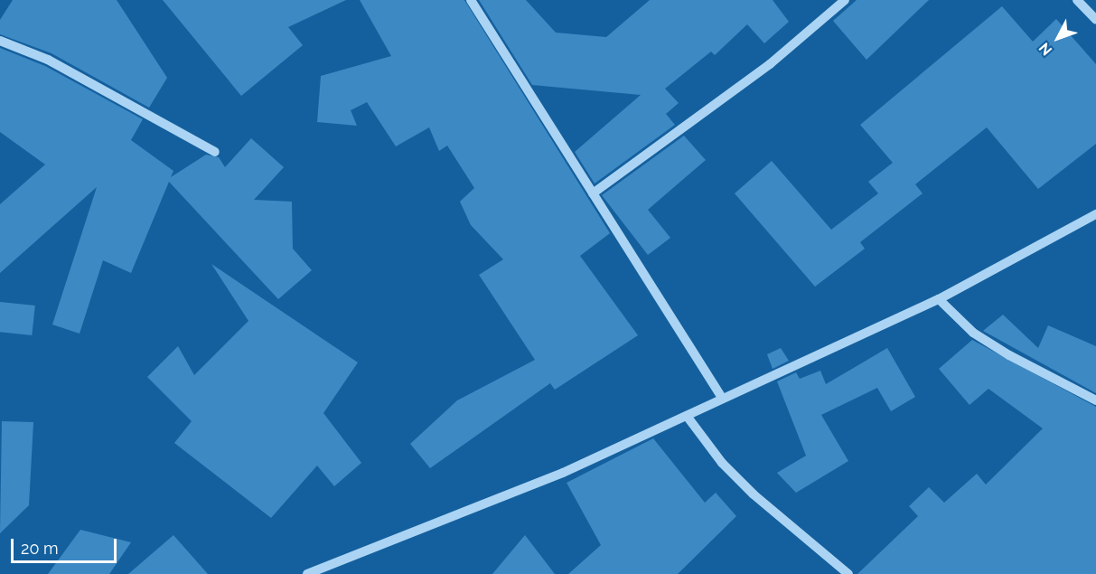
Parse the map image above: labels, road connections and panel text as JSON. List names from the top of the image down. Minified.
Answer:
{"scale_bar":"20 m","north":"bottom left"}
